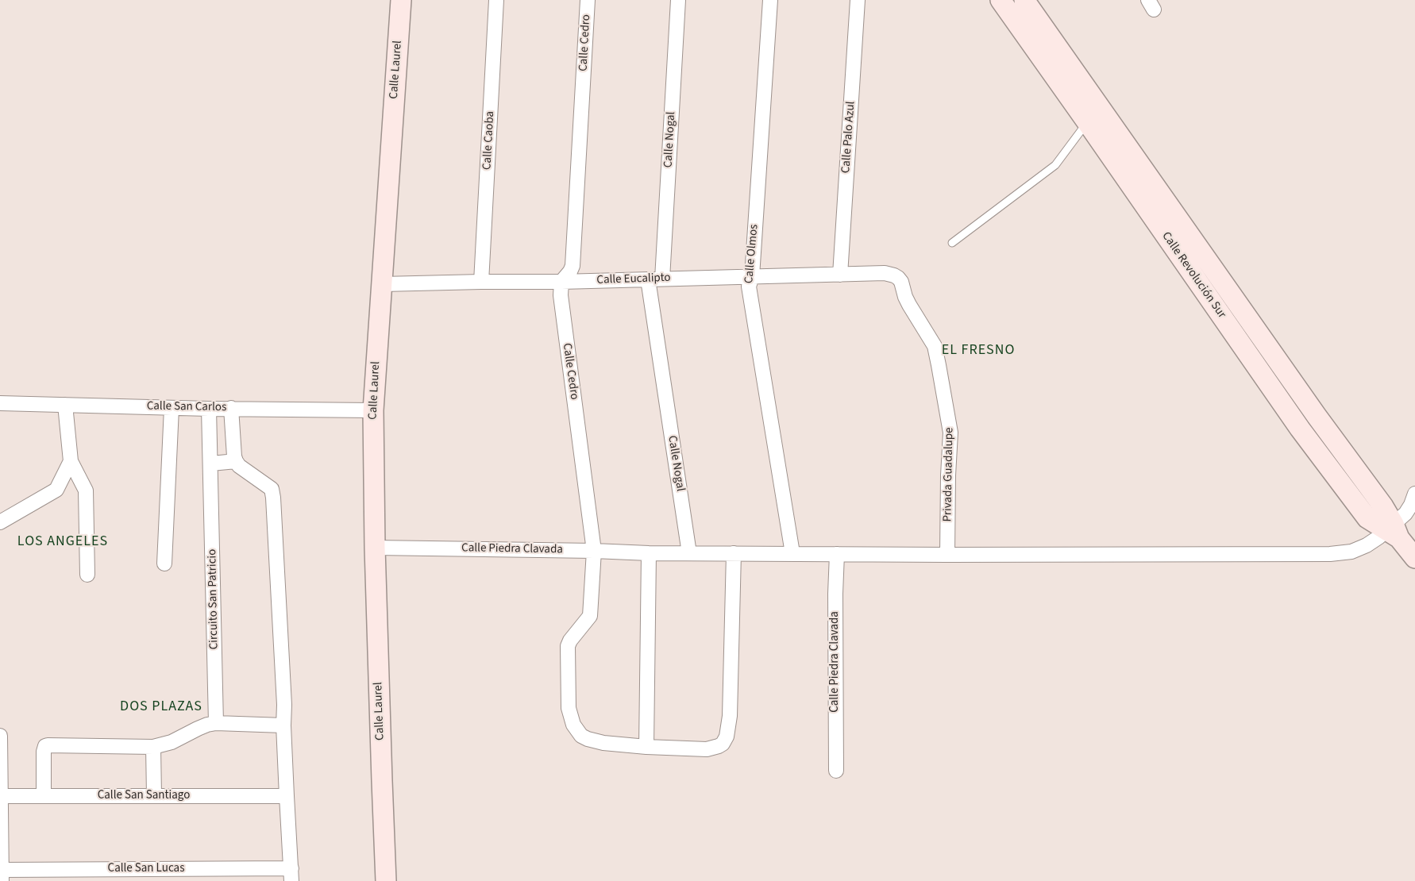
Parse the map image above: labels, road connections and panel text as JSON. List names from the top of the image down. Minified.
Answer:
{"streets":{"main road":["Calle Laurel","Calle Revolución Sur"],"street":["Calle Cedro","Calle Palo Azul","Calle Nogal","Calle Caoba","Calle Olmos","Calle Eucalipto","Calle San Carlos","Privada Guadalupe","Calle Piedra Clavada","Circuito San Patricio","Calle San Santiago","Calle San Lucas"]},"crossings":[["Calle Cedro","Calle Eucalipto"],["Calle Cedro","Calle Piedra Clavada"],["Calle Laurel","Calle Eucalipto"],["Calle Laurel","Calle San Carlos"],["Calle Laurel","Calle Piedra Clavada"],["Calle Palo Azul","Calle Eucalipto"],["Calle Nogal","Calle Eucalipto"],["Calle Nogal","Calle Piedra Clavada"],["Calle Caoba","Calle Eucalipto"],["Calle Olmos","Calle Eucalipto"],["Calle Olmos","Calle Piedra Clavada"],["Calle Revolución Sur","Calle Piedra Clavada"],["Calle Eucalipto","Privada Guadalupe"],["Calle San Carlos","Circuito San Patricio"],["Privada Guadalupe","Calle Piedra Clavada"]],"districts":["EL FRESNO","LOS ANGELES","DOS PLAZAS"]}
